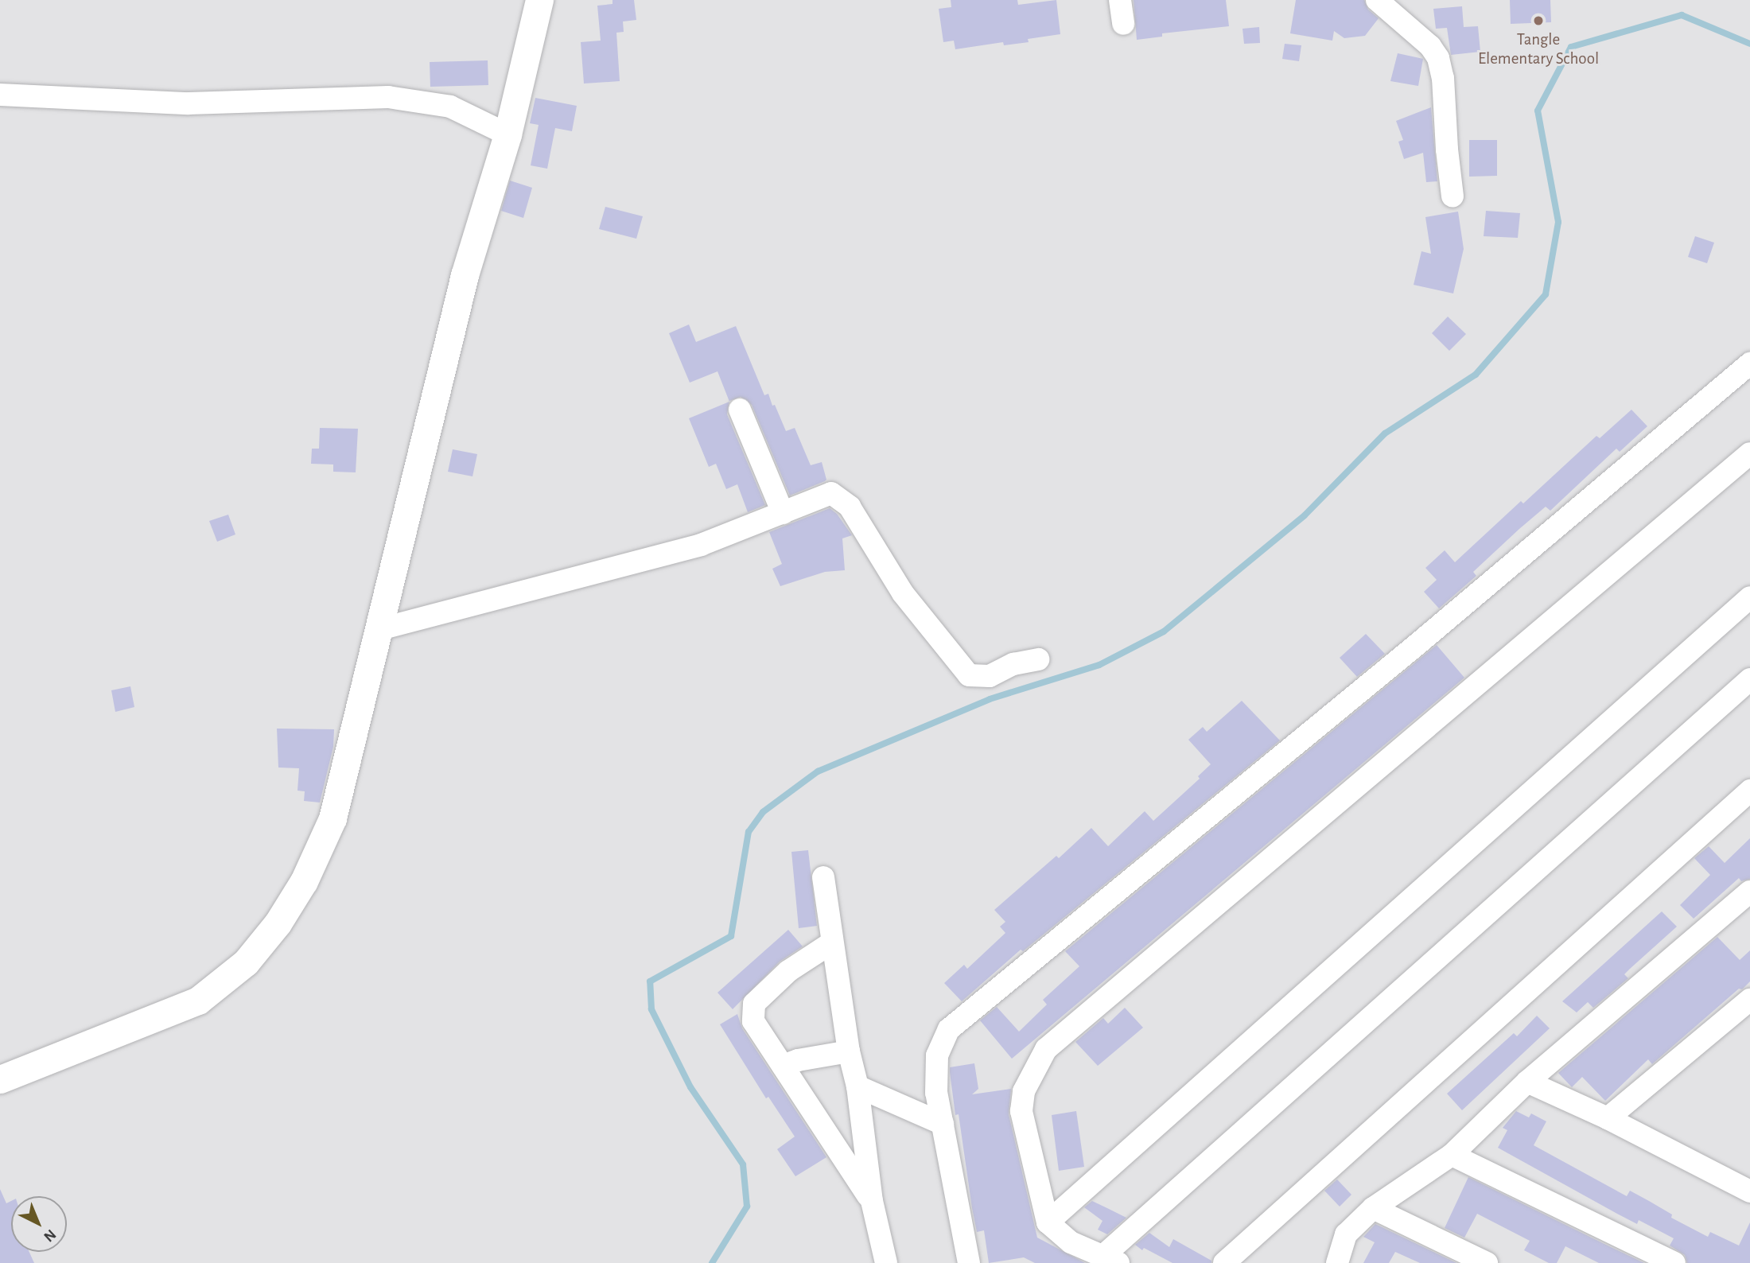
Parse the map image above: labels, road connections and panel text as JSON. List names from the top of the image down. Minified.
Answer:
{"places":["Tangle Elementary School"],"north":"bottom right"}
